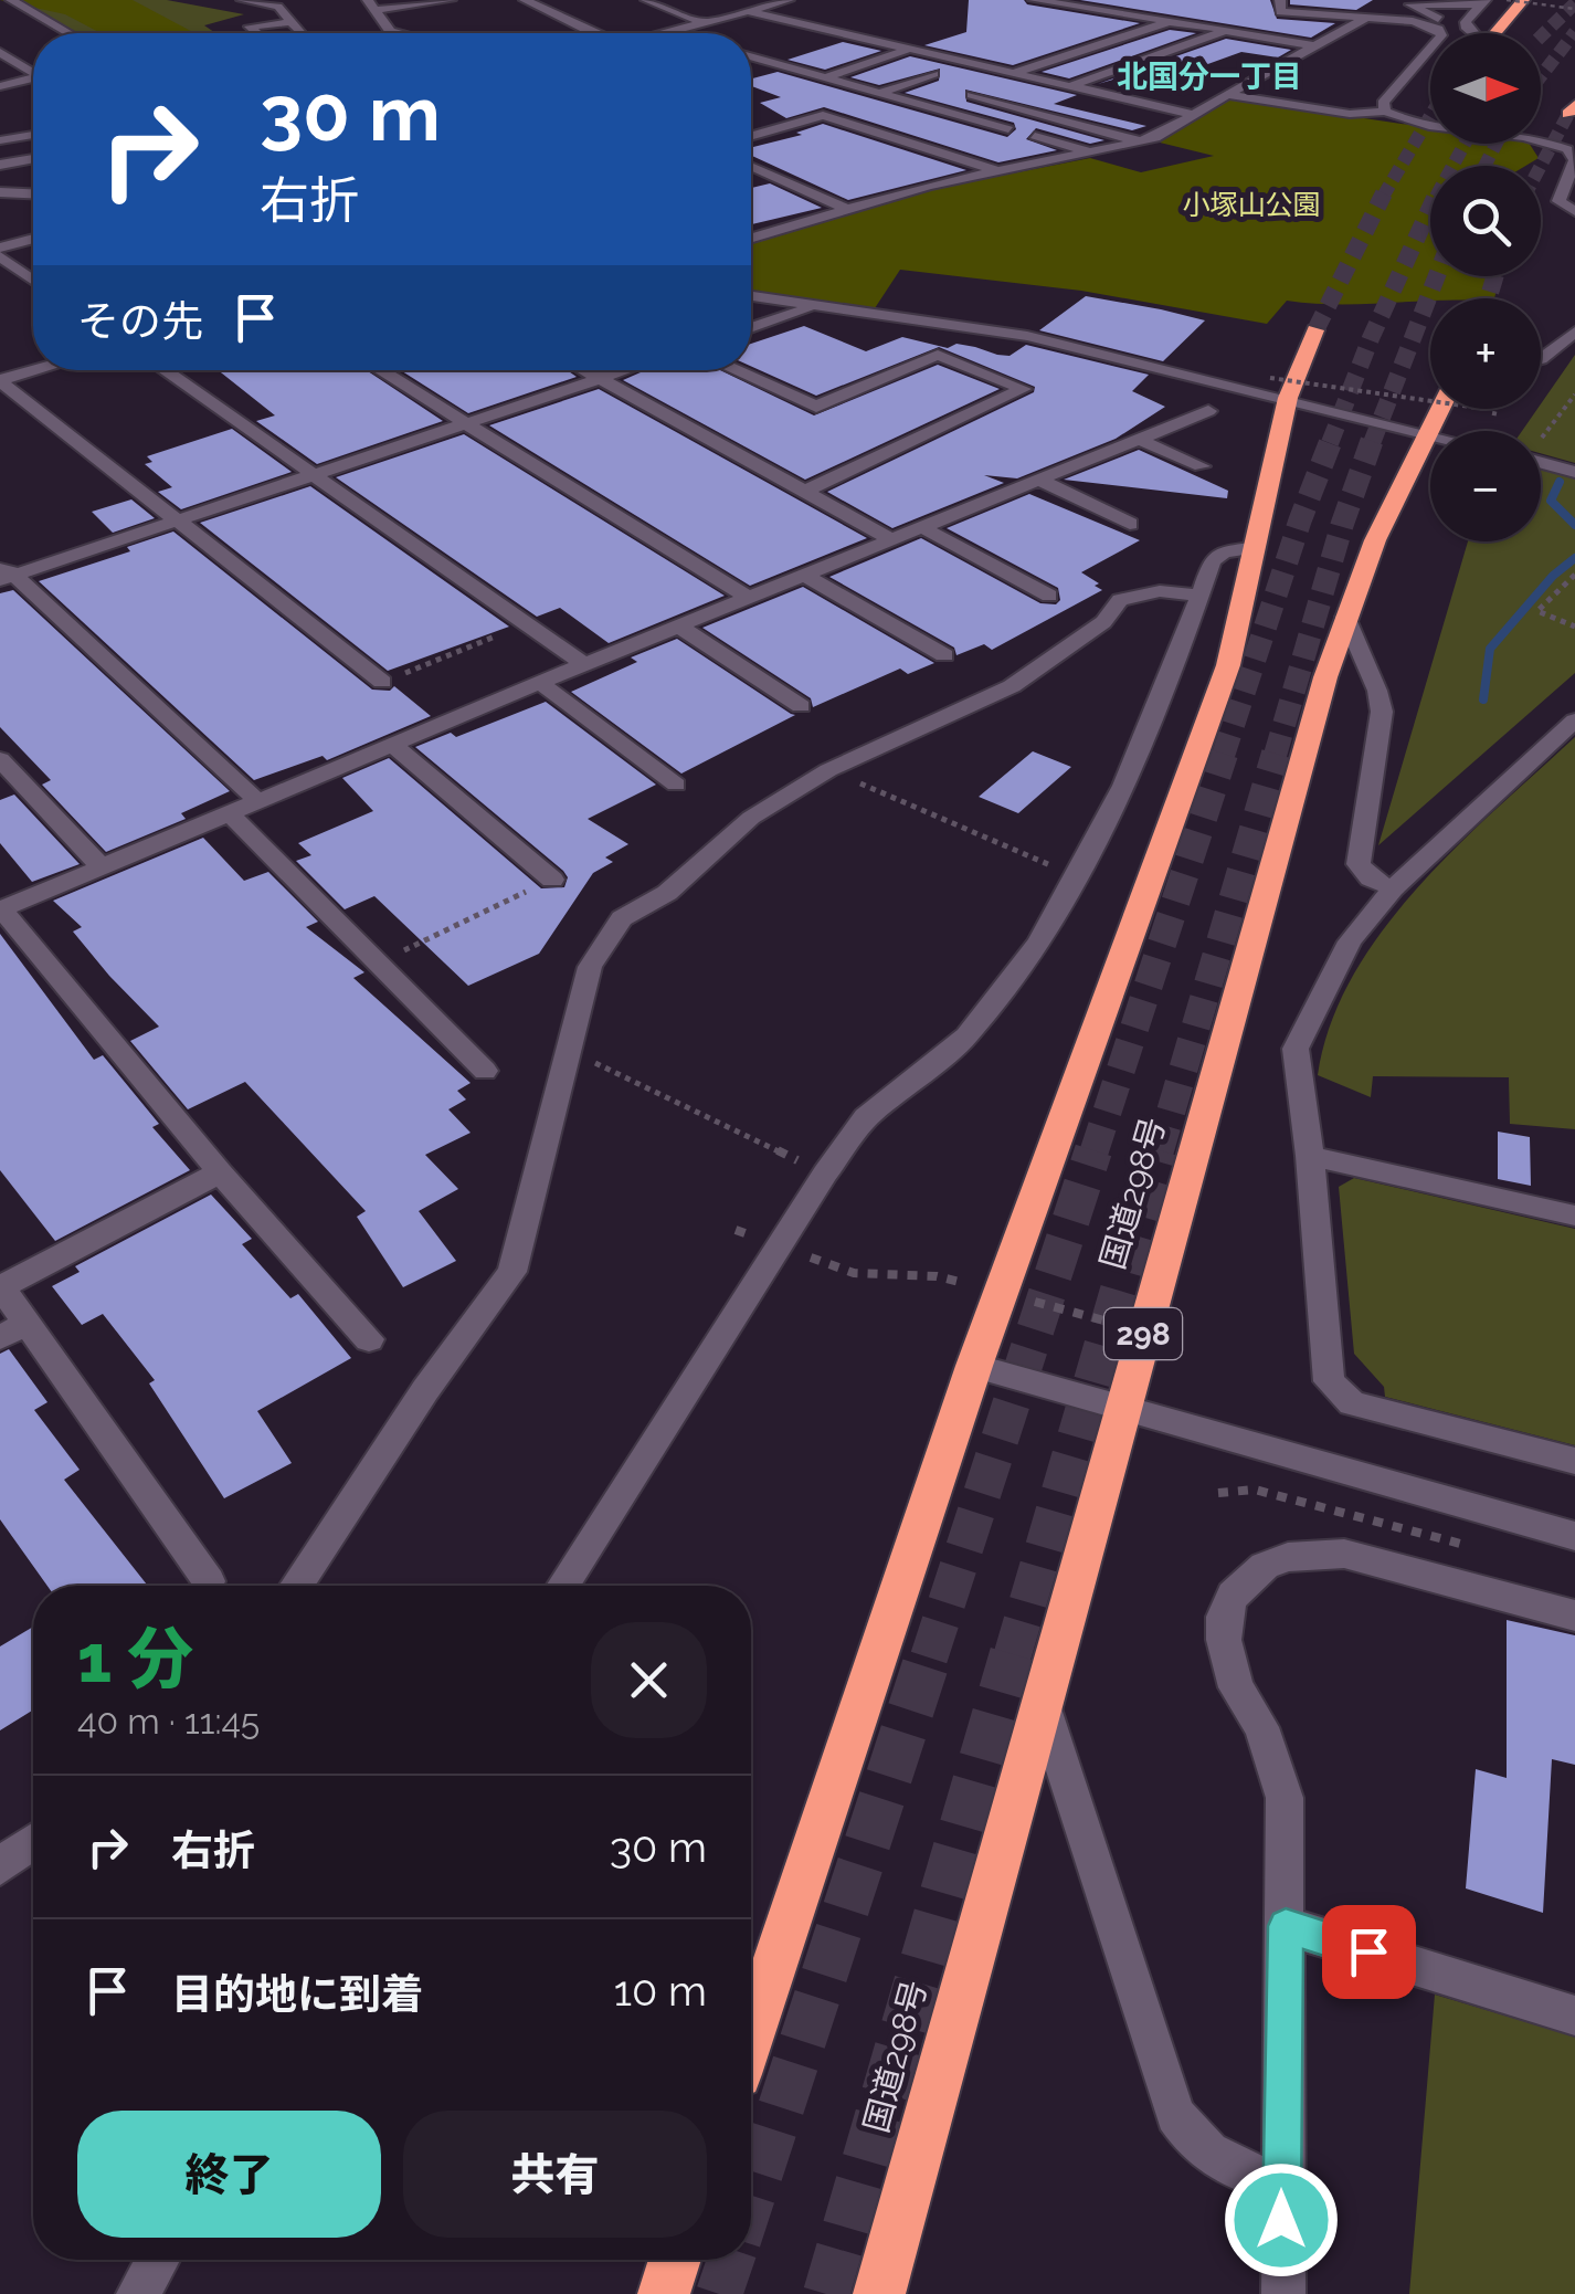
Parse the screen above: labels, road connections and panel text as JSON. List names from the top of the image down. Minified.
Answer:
{"streets":{"highway":["国道298号","298"]},"districts":["北国分一丁目"],"parks":["小塚山公園"],"north":"right","page":{"map_buttons":["+","−"],"turn":["30 m","右折"],"then":"その先","heading":["1 分","40 m · 11:45"],"list":[{"name":"右折","value":"30 m"},{"name":"目的地に到着","value":"10 m"}],"buttons":["終了","共有"]}}
